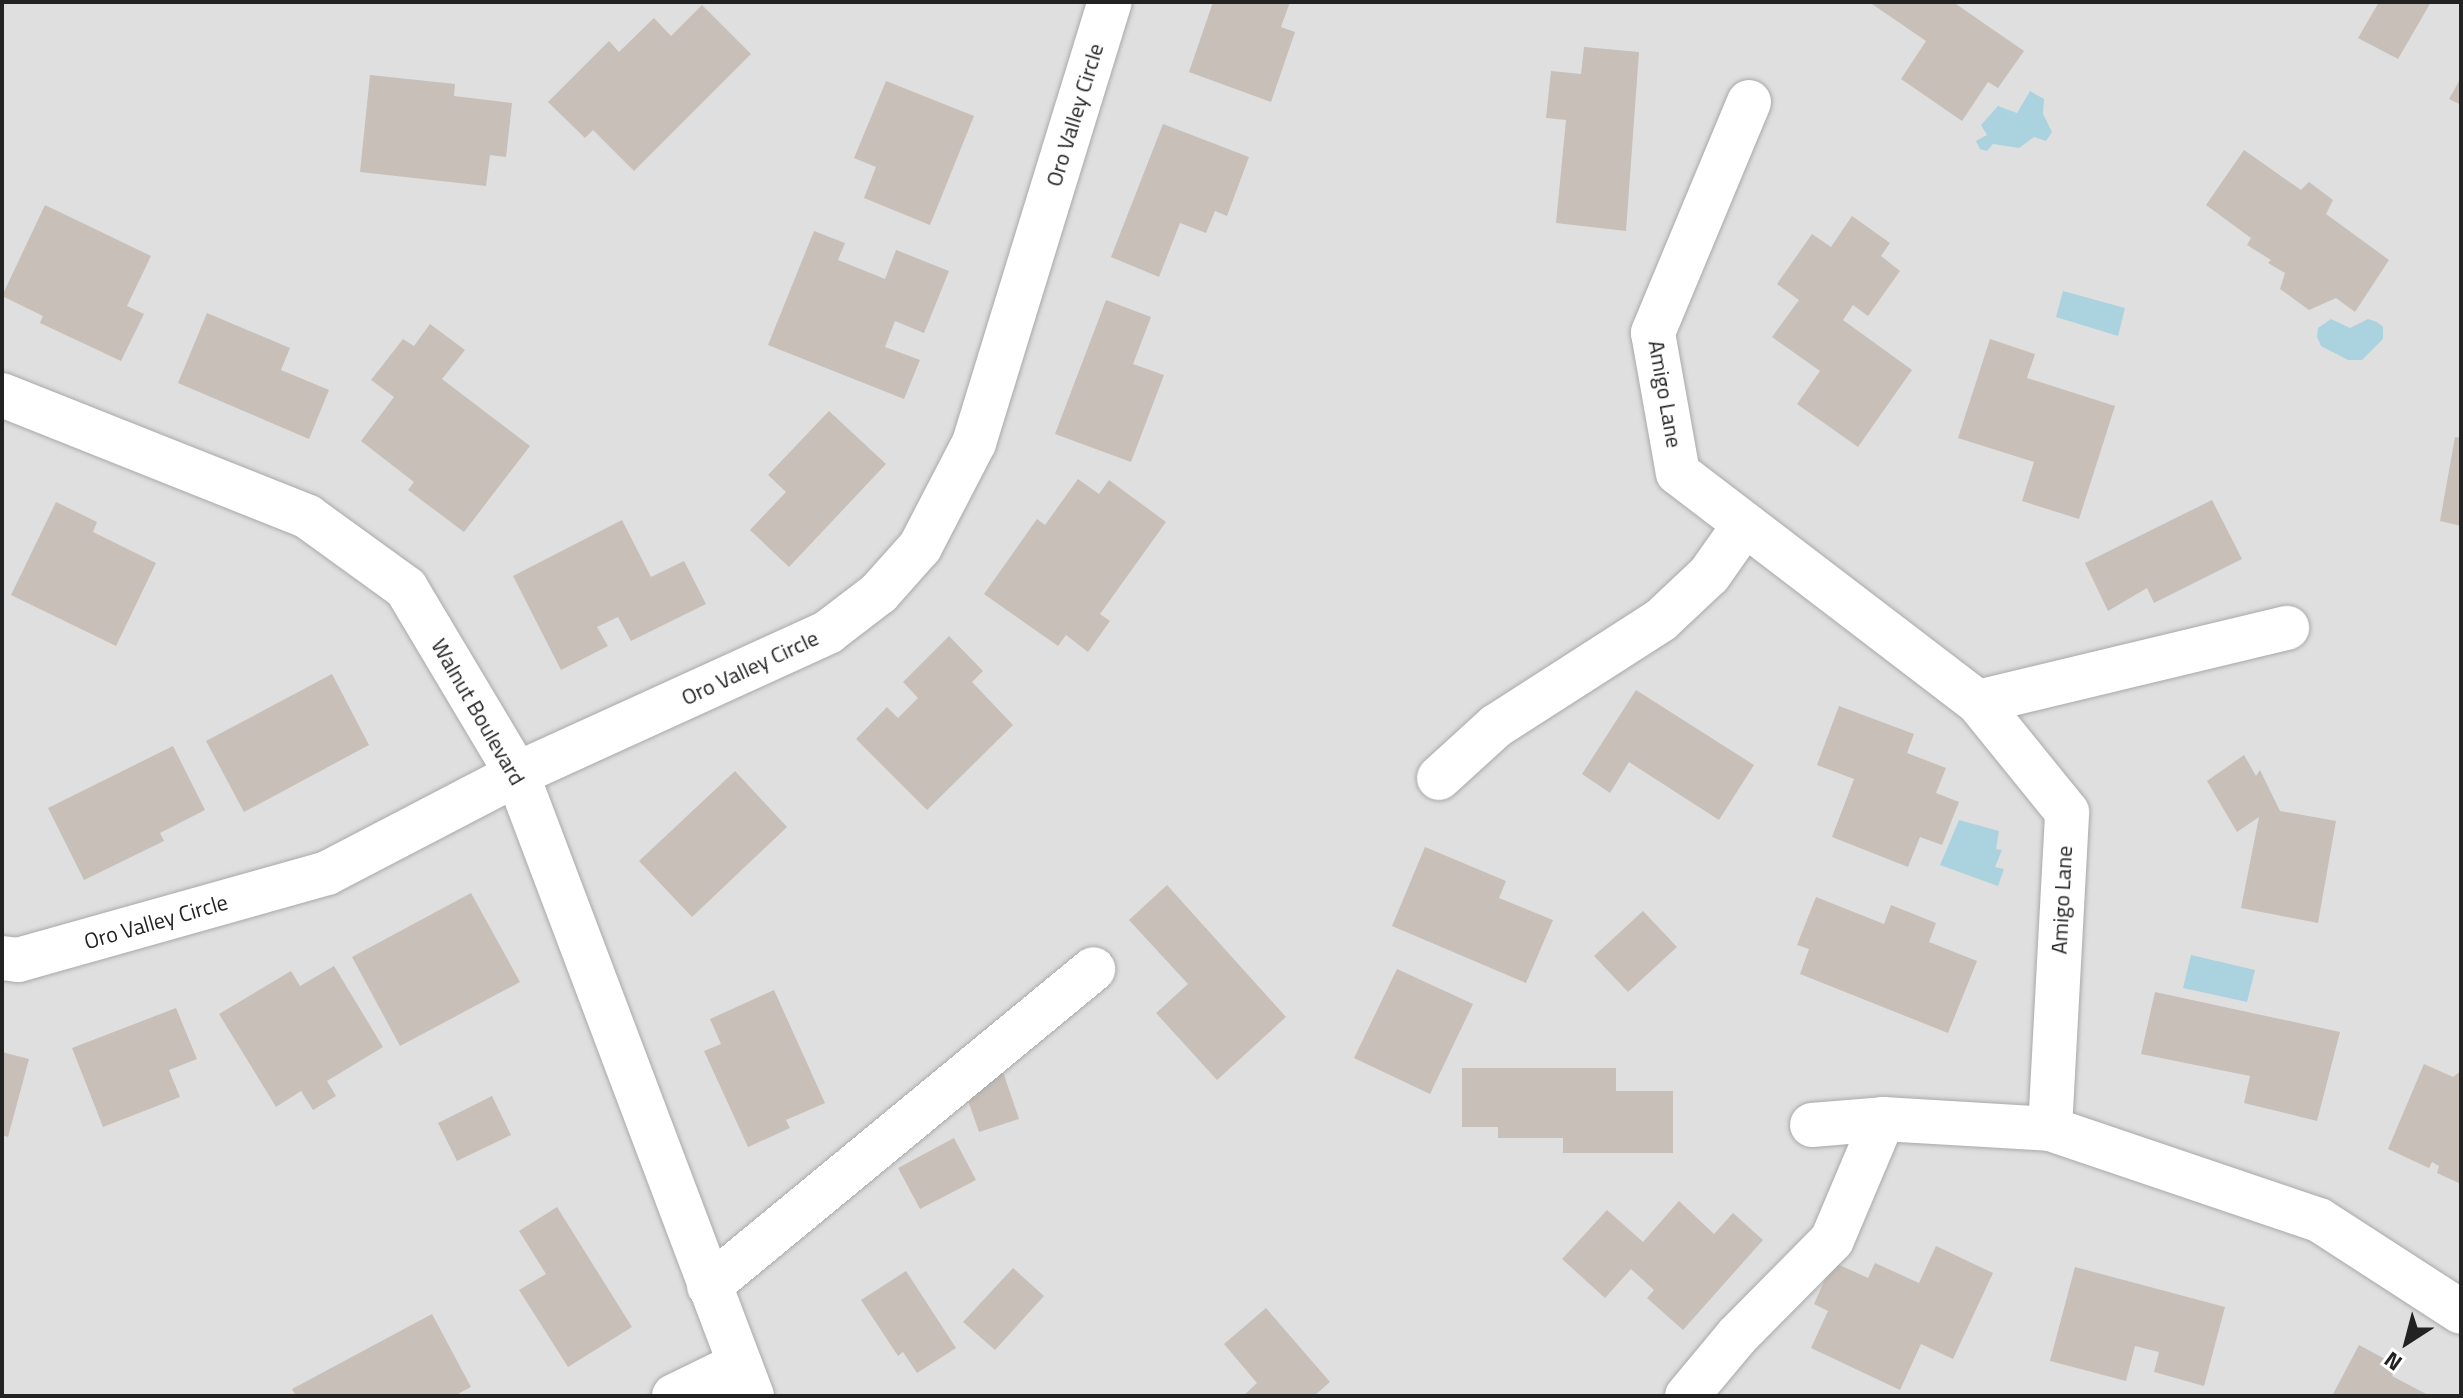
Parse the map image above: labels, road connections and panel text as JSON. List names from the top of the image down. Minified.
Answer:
{"streets":{"street":["Oro Valley Circle","Amigo Lane","Walnut Boulevard"]},"crossings":[["Oro Valley Circle","Walnut Boulevard"]],"north":"bottom left"}
